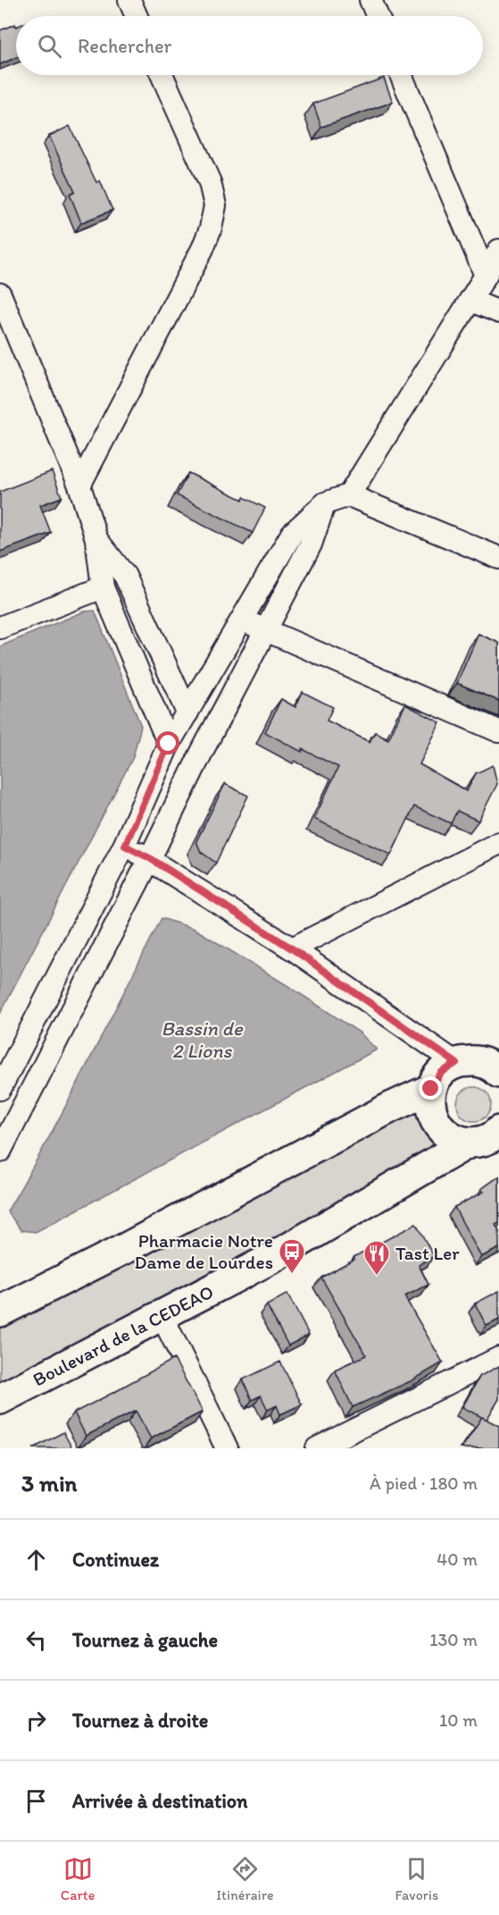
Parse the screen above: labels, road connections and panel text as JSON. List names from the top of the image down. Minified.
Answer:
{"streets":{"main road":["Boulevard de la CEDEAO"]},"water":["Bassin de 2 Lions"],"places":{"bus stop":["Pharmacie Notre Dame de Lourdes"],"restaurant":["Tast Ler"]},"page":{"search":"Rechercher","heading":["3 min","À pied · 180 m"],"list":[["Continuez","40 m"],["Tournez à gauche","130 m"],["Tournez à droite","10 m"],"Arrivée à destination"],"nav":["Carte","Itinéraire","Favoris"]}}
